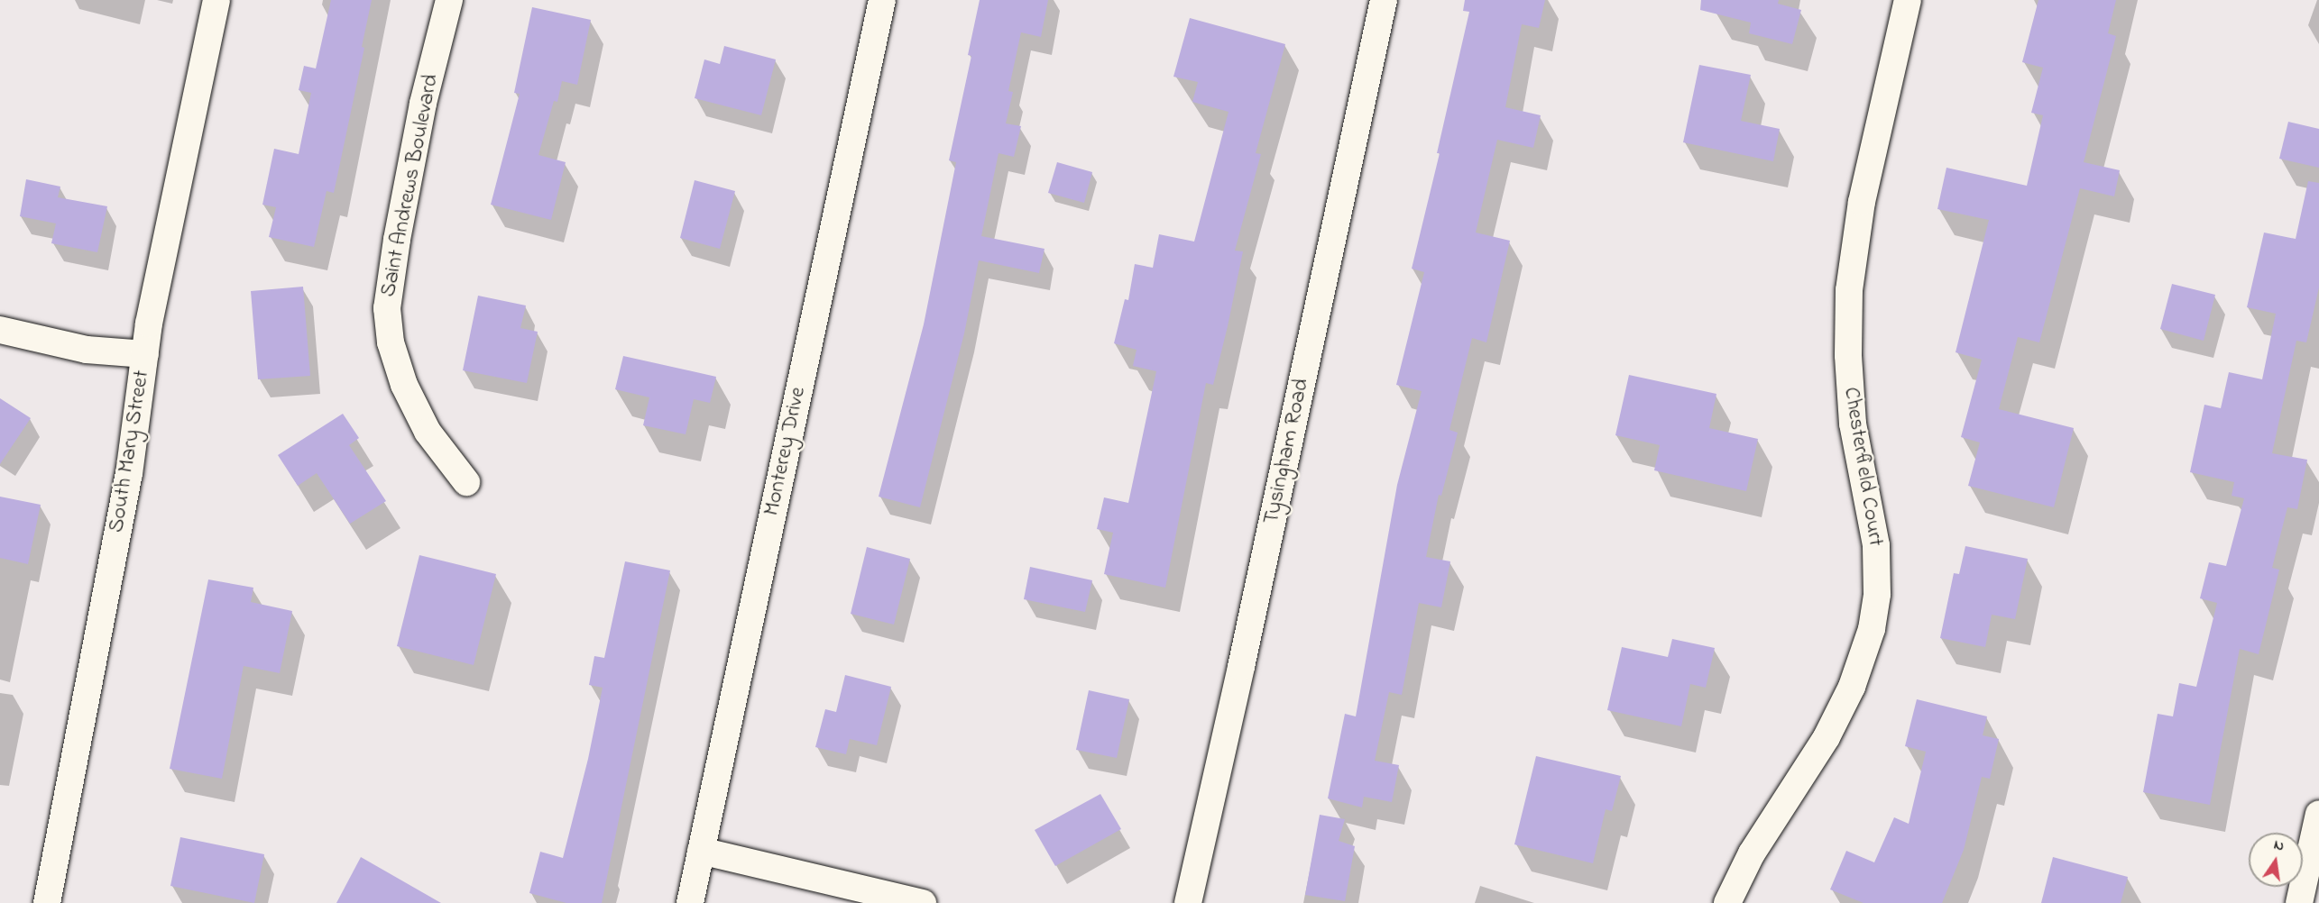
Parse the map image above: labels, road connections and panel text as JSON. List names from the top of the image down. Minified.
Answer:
{"streets":{"street":["Saint Andrews Boulevard","South Mary Street","Monterey Drive","Tysingham Road","Chesterfield Court"]},"north":"top"}
